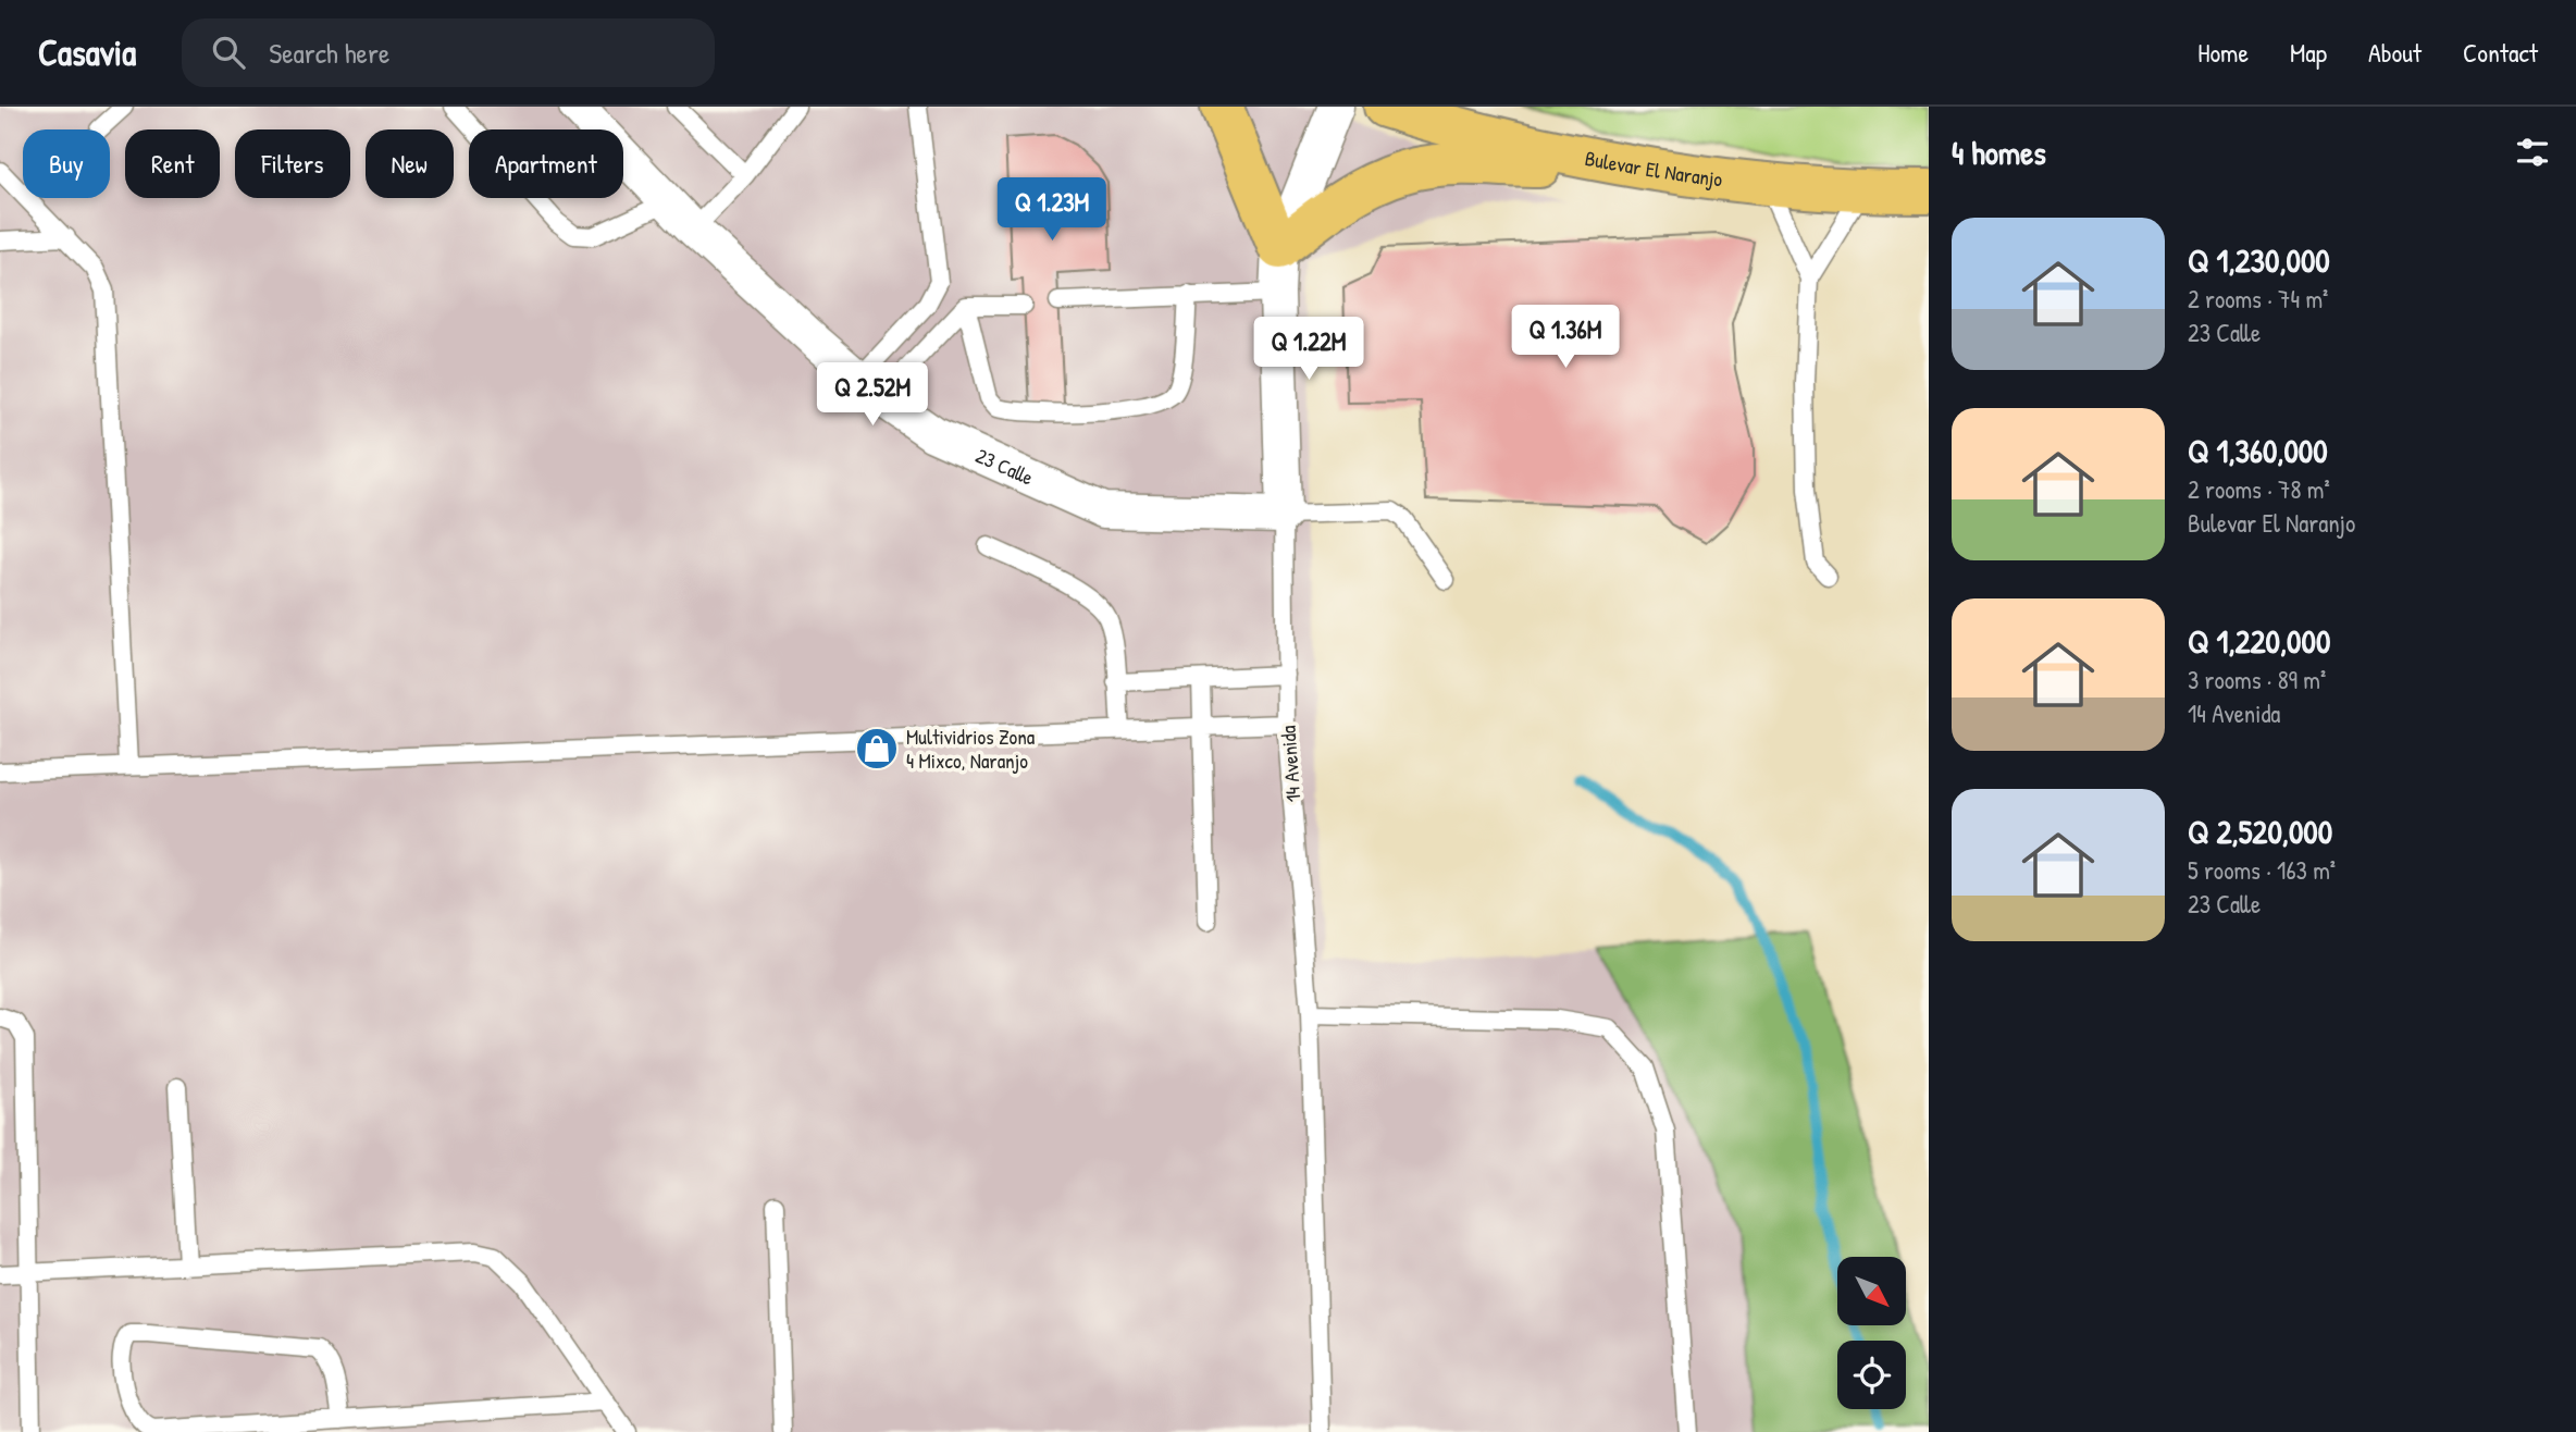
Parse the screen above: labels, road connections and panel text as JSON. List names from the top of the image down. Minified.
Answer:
{"streets":{"main road":["Bulevar El Naranjo"],"street":["23 Calle","14 Avenida"]},"crossings":[["23 Calle","14 Avenida"]],"places":{"shop":["Multividrios Zona 4 Mixco, Naranjo"]},"north":"bottom right","page":{"header":"Casavia","search":"Search here","nav":["Home","Map","About","Contact"],"heading":"4 homes","chip":["Buy","Rent","Filters","New","Apartment"],"price":["Q 1.23M","Q 1.36M","Q 1.22M","Q 2.52M"],"list":[{"name":"Q 1,230,000","note":"2 rooms · 74 m² · 23 Calle"},{"name":"Q 1,360,000","note":"2 rooms · 78 m² · Bulevar El Naranjo"},{"name":"Q 1,220,000","note":"3 rooms · 89 m² · 14 Avenida"},{"name":"Q 2,520,000","note":"5 rooms · 163 m² · 23 Calle"}]}}
